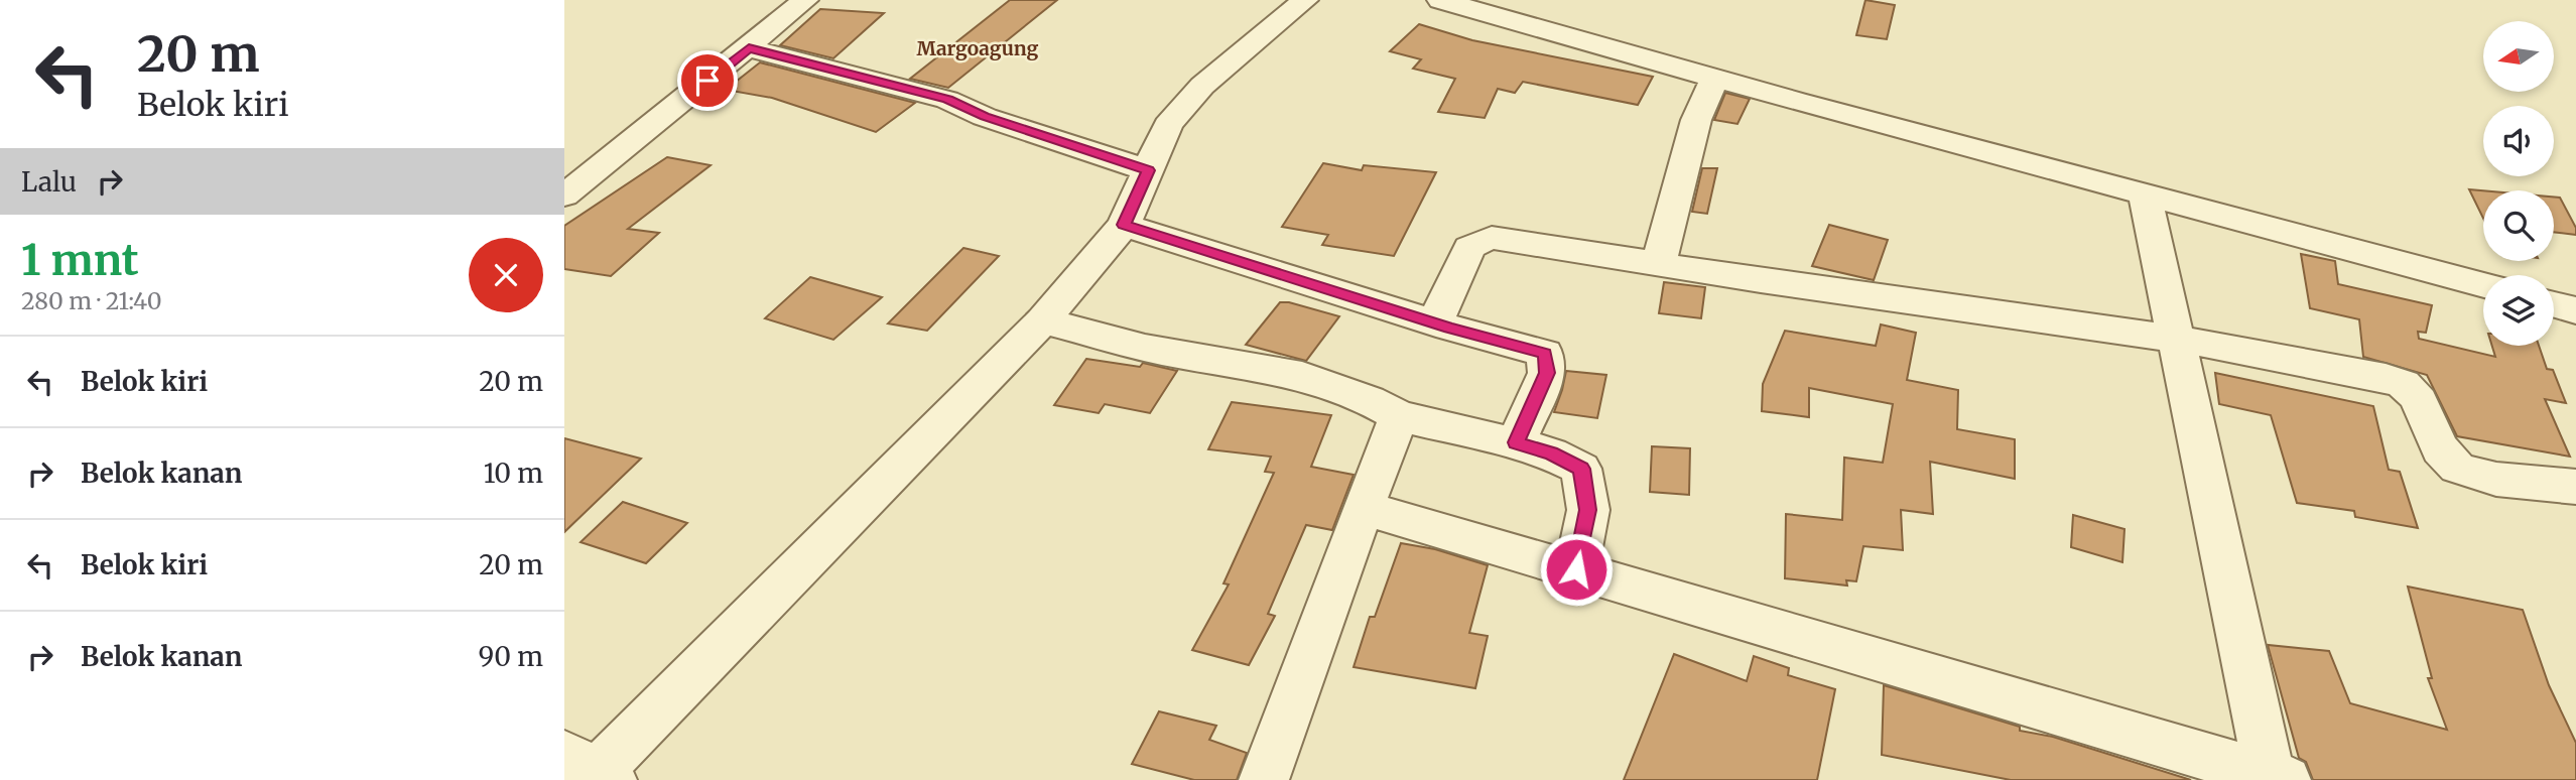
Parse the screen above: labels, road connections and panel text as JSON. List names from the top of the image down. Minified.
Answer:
{"districts":["Margoagung"],"north":"left","page":{"turn":["20 m","Belok kiri"],"then":"Lalu","heading":["1 mnt","280 m · 21:40"],"list":[{"name":"Belok kiri","value":"20 m"},{"name":"Belok kanan","value":"10 m"},{"name":"Belok kiri","value":"20 m"},{"name":"Belok kanan","value":"90 m"}]}}
